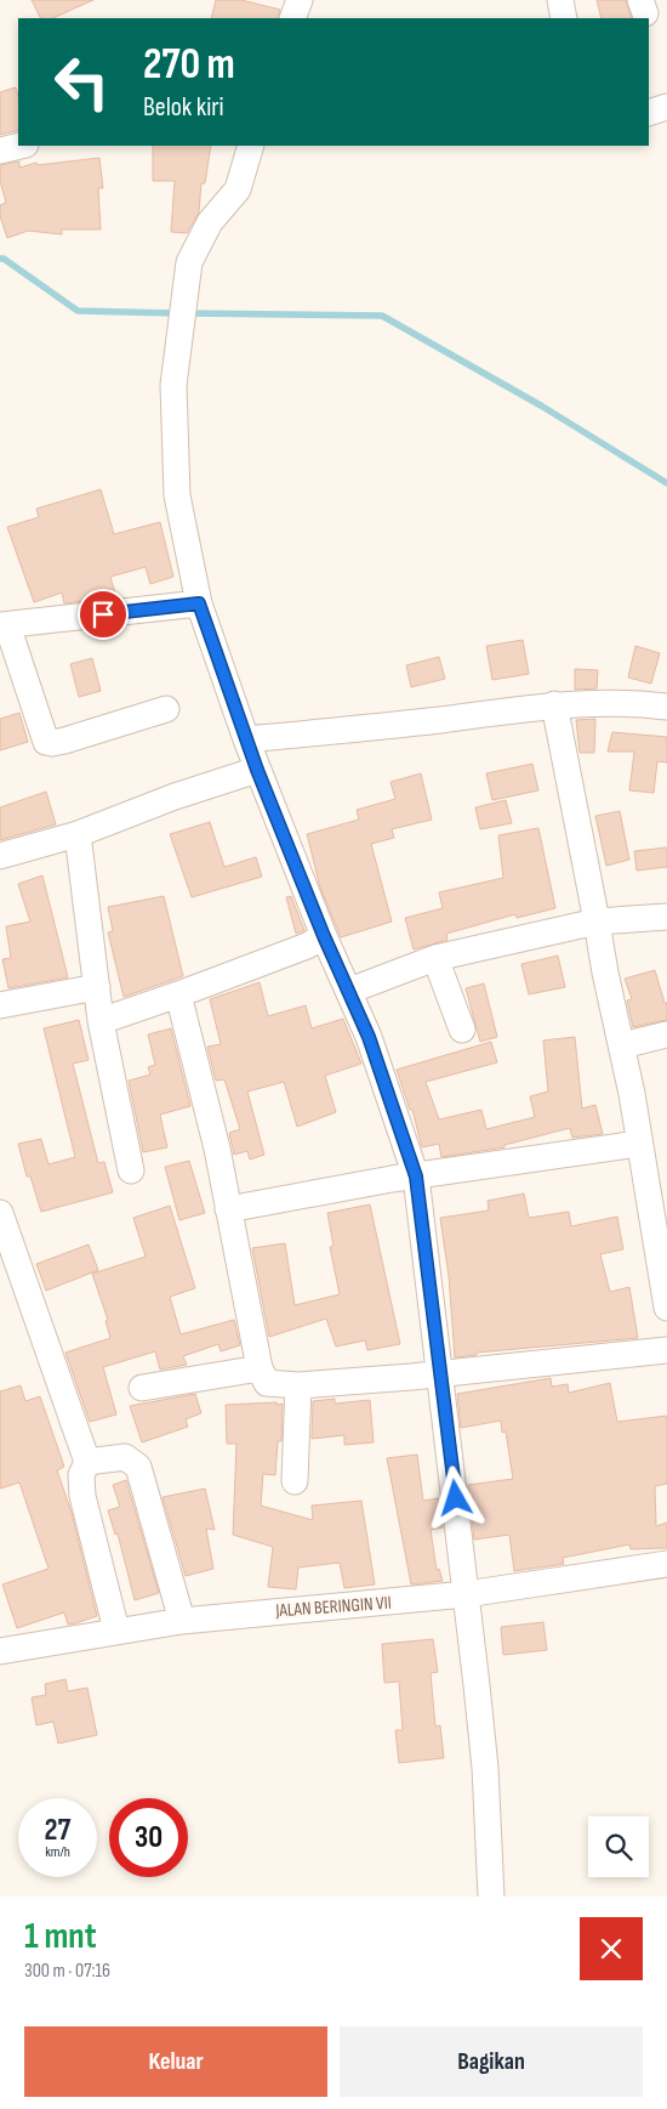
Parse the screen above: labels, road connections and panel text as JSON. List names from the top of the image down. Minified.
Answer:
{"streets":{"street":["JALAN BERINGIN VII"]},"page":{"turn":["270 m","Belok kiri"],"speed":"27 km/h","limit":"30","heading":["1 mnt","300 m · 07:16"],"buttons":["Keluar","Bagikan"]}}
